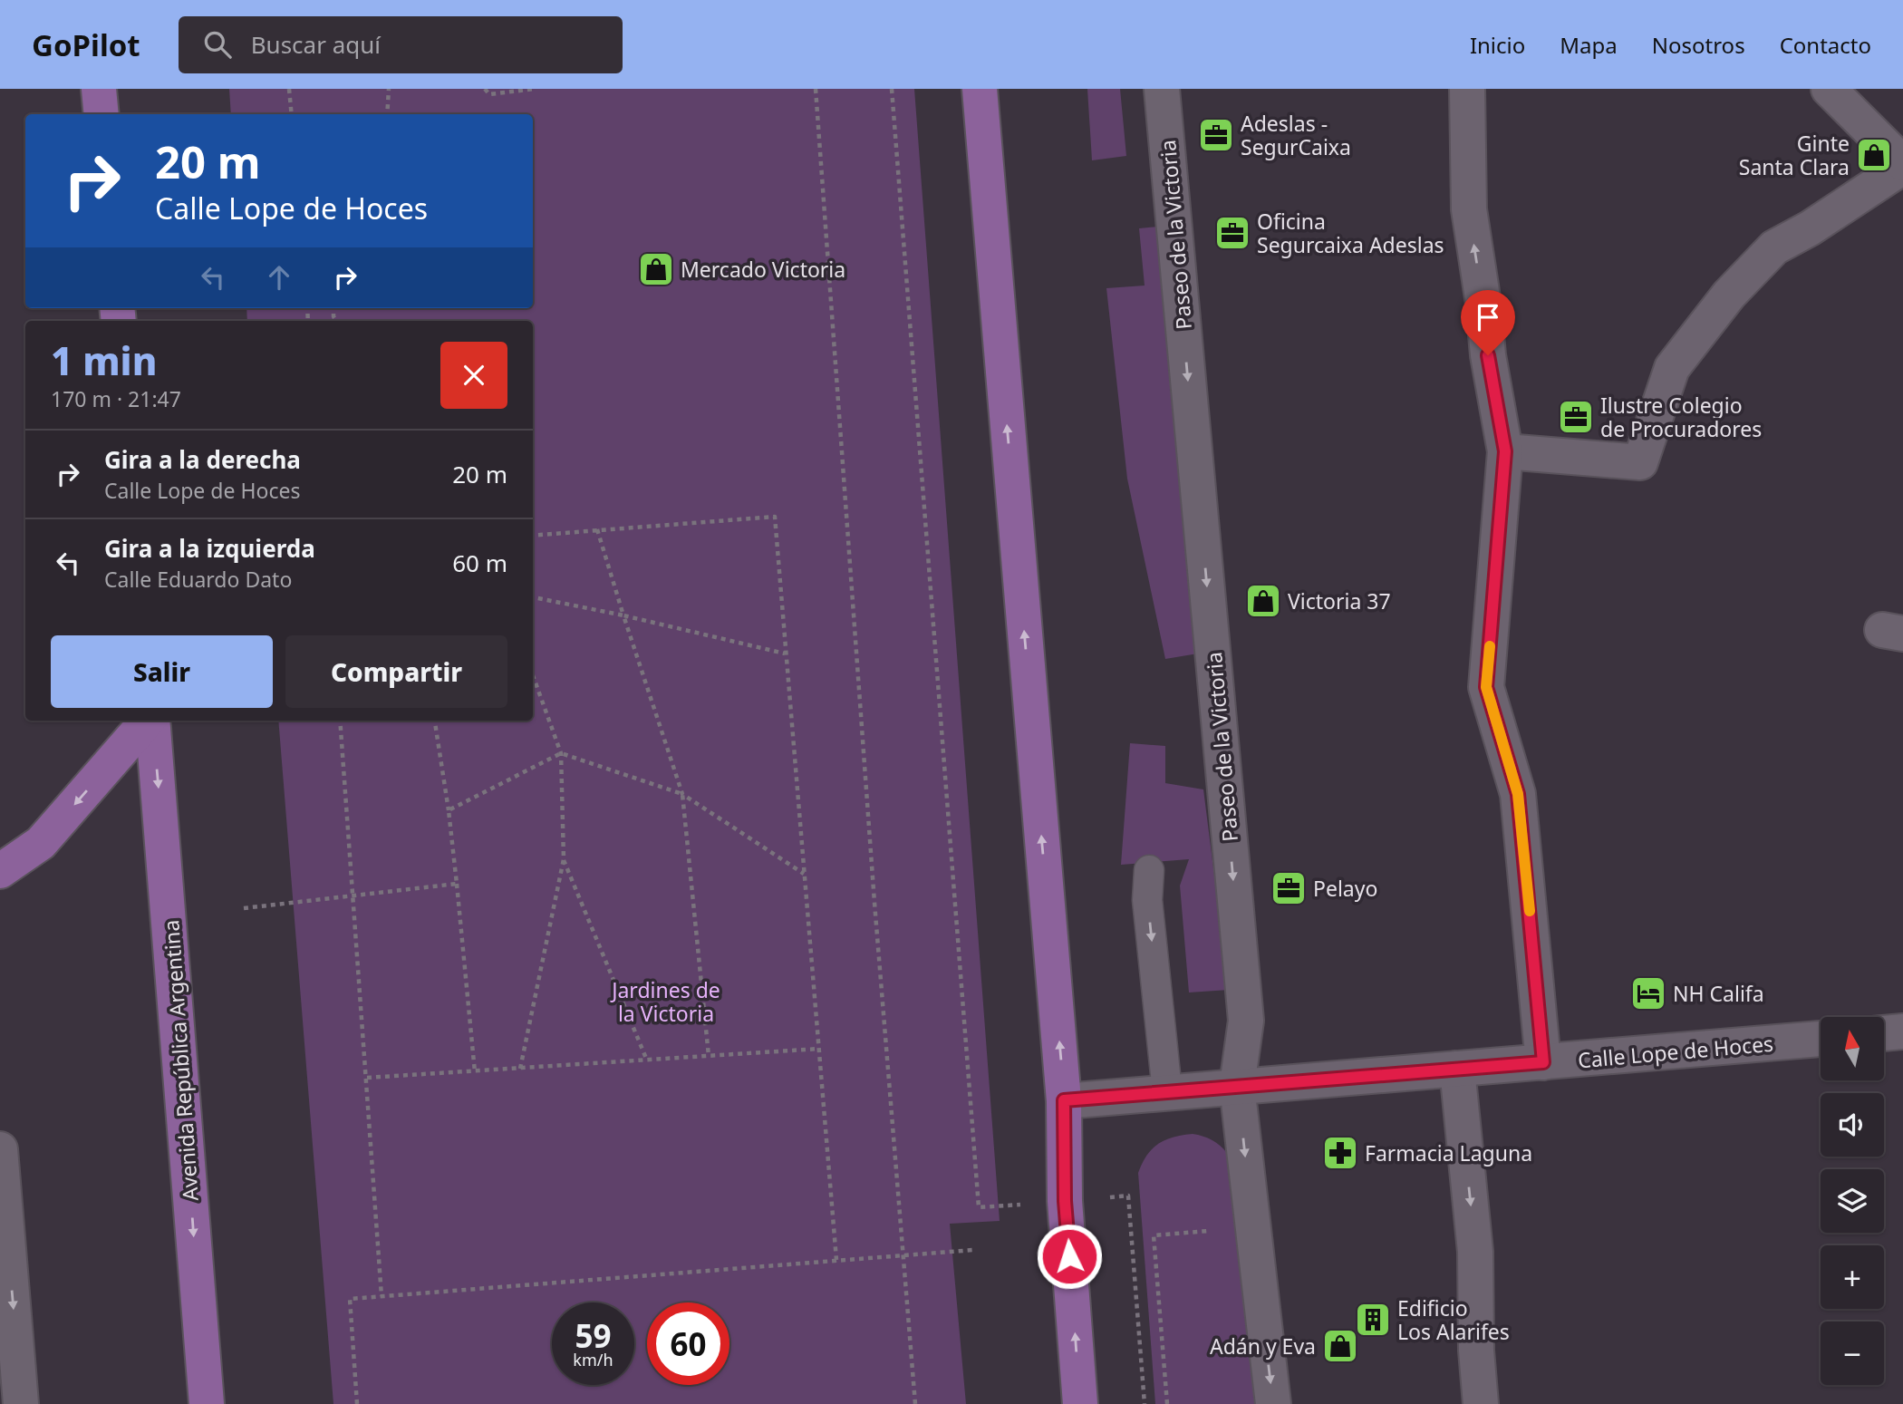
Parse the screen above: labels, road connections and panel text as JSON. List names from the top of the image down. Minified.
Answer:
{"streets":{"main road":["Avenida República Argentina"],"street":["Paseo de la Victoria","Calle Lope de Hoces"]},"crossings":[["Paseo de la Victoria","Calle Lope de Hoces"]],"one_way":["Avenida República Argentina"],"parks":["Jardines de la Victoria"],"places":{"office":["Adeslas - SegurCaixa","Oficina Segurcaixa Adeslas","Ilustre Colegio de Procuradores","Pelayo"],"shop":["Ginte Santa Clara","Mercado Victoria","Victoria 37","Adán y Eva"],"hotel":["NH Califa"],"pharmacy":["Farmacia Laguna"],"building":["Edificio Los Alarifes"]},"north":"top","page":{"header":"GoPilot","search":"Buscar aquí","nav":["Inicio","Mapa","Nosotros","Contacto"],"turn":["20 m","Calle Lope de Hoces"],"heading":["1 min","170 m · 21:47"],"list":[{"name":"Gira a la derecha","note":"Calle Lope de Hoces","value":"20 m"},{"name":"Gira a la izquierda","note":"Calle Eduardo Dato","value":"60 m"}],"buttons":["Salir","Compartir"],"map_buttons":["+","−"],"speed":"59 km/h","limit":"60"}}
